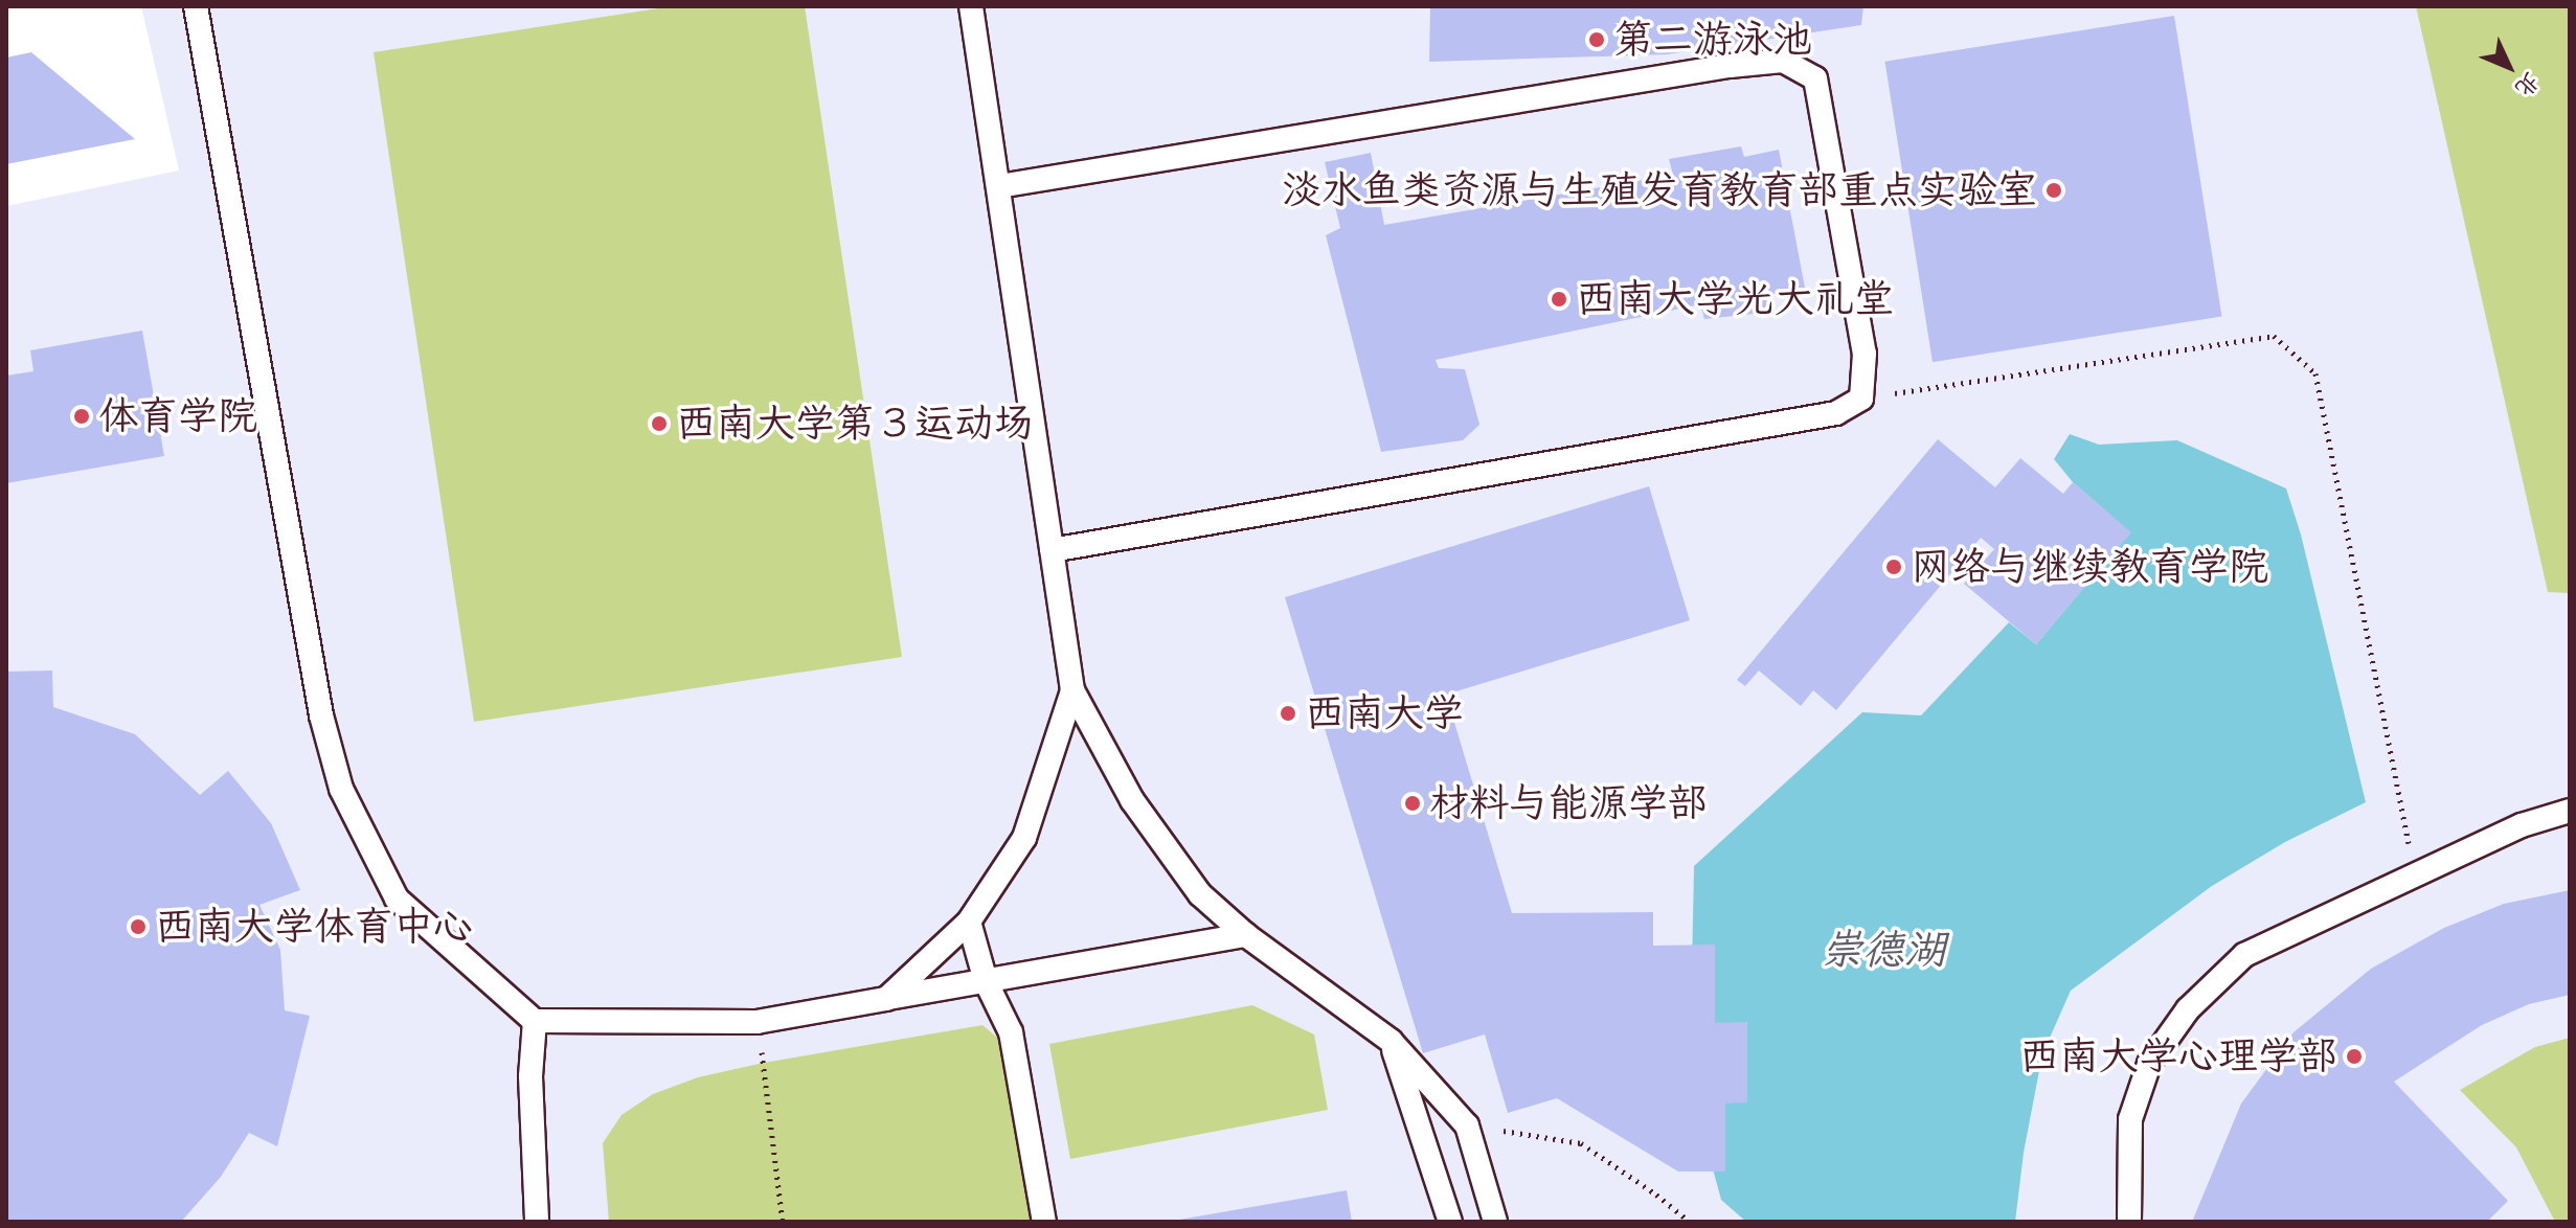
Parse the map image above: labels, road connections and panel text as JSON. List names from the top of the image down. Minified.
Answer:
{"water":["崇德湖"],"places":["第二游泳池","淡水鱼类资源与生殖发育教育部重点实验室","西南大学光大礼堂","体育学院","西南大学第３运动场","网络与继续教育学院","西南大学","材料与能源学部","西南大学体育中心","西南大学心理学部"],"north":"bottom right"}
